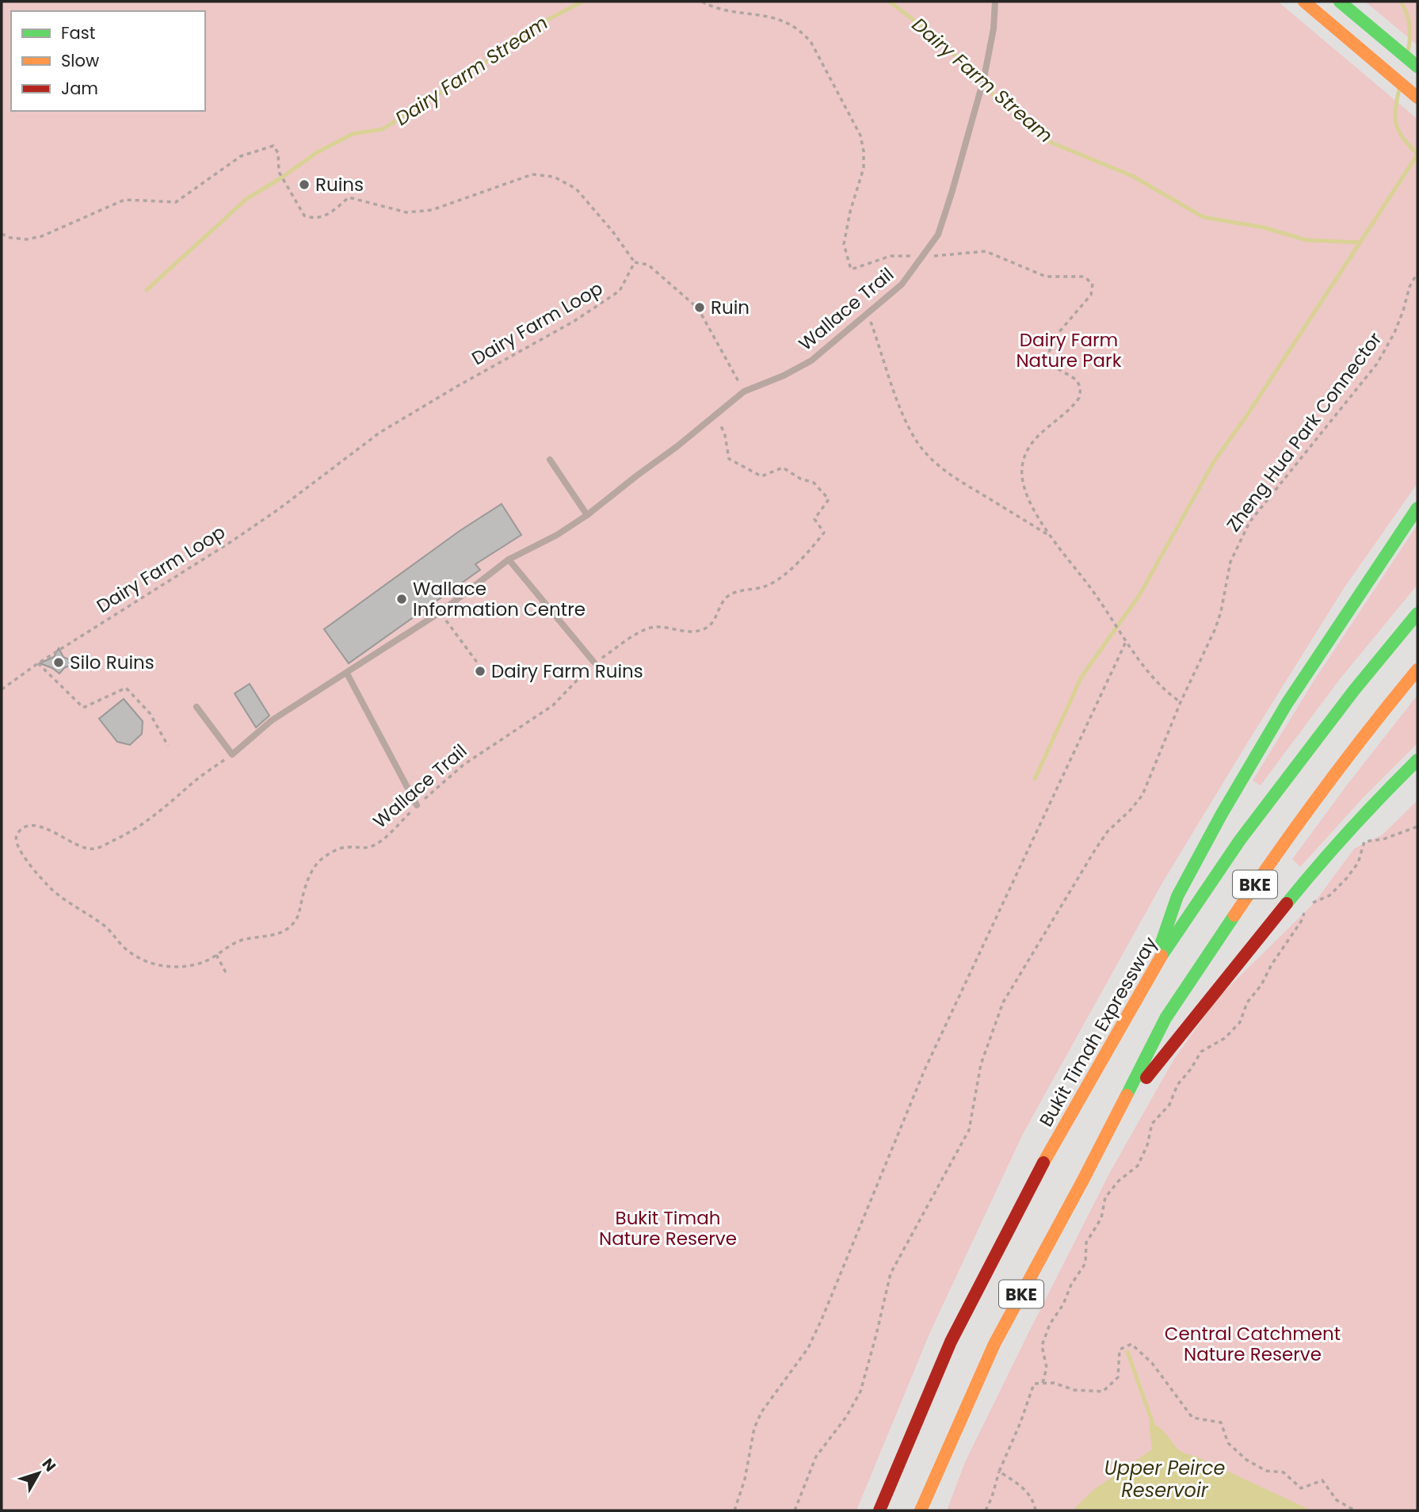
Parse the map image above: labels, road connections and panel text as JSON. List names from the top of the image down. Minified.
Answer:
{"streets":{"main road":["BKE","Bukit Timah Expressway"],"lane":["Wallace Trail"],"path":["Dairy Farm Loop","Zheng Hua Park Connector"]},"water":["Dairy Farm Stream","Upper Peirce Reservoir"],"parks":["Dairy Farm Nature Park","Bukit Timah Nature Reserve","Central Catchment Nature Reserve"],"places":["Ruins","Ruin","Wallace Information Centre","Silo Ruins","Dairy Farm Ruins"],"legend":["Fast","Slow","Jam"],"north":"top right"}
